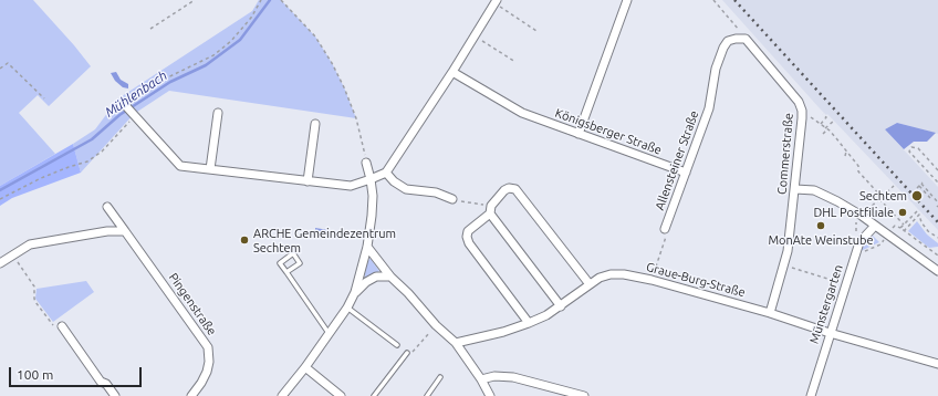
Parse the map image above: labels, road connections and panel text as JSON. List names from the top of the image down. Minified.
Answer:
{"streets":{"street":["Königsberger Straße","Commerstraße","Allensteiner Straße","Graue-Burg-Straße","Pingenstraße","Münstergarten"]},"crossings":[["Königsberger Straße","Allensteiner Straße"],["Commerstraße","Allensteiner Straße"],["Commerstraße","Graue-Burg-Straße"],["Allensteiner Straße","Graue-Burg-Straße"],["Graue-Burg-Straße","Münstergarten"]],"water":["Mühlenbach"],"places":["Sechtem","DHL Postfiliale","MonAte Weinstube","ARCHE Gemeindezentrum Sechtem"],"scale_bar":"100 m"}
